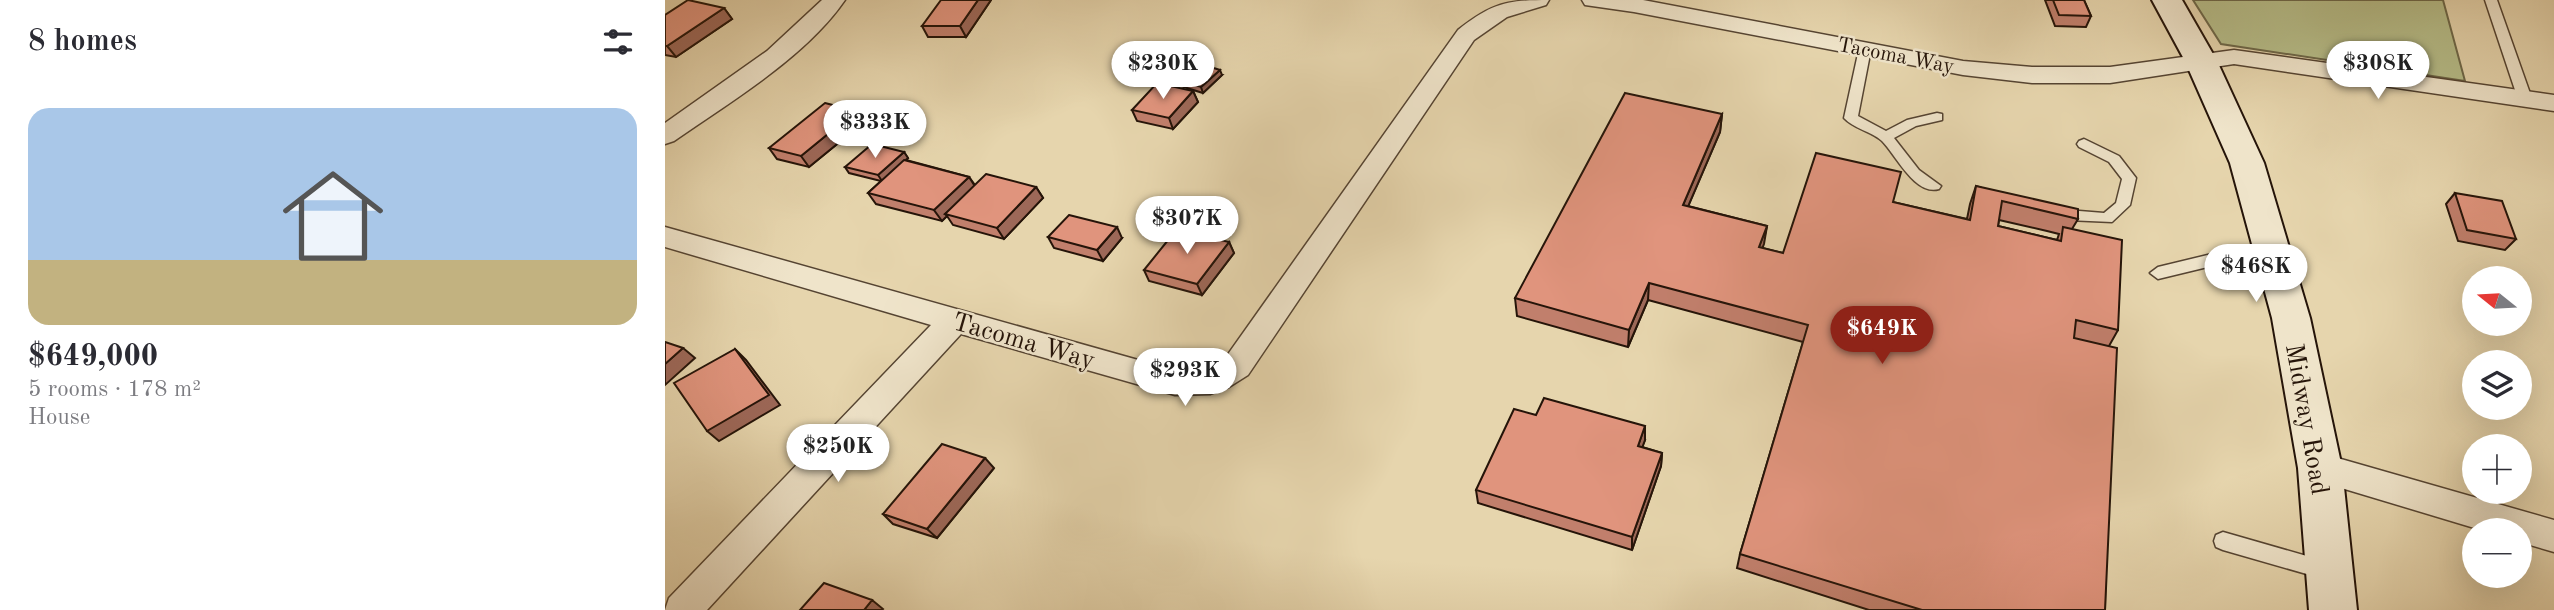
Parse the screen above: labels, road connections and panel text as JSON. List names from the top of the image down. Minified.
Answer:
{"streets":{"street":["Tacoma Way","Midway Road"]},"crossings":[["Tacoma Way","Midway Road"]],"north":"left","page":{"heading":"8 homes","price":["$230K","$308K","$333K","$307K","$468K","$649K","$293K","$250K"],"list":[{"name":"$649,000","note":"5 rooms · 178 m² · House"}],"map_buttons":["+","−"]}}
